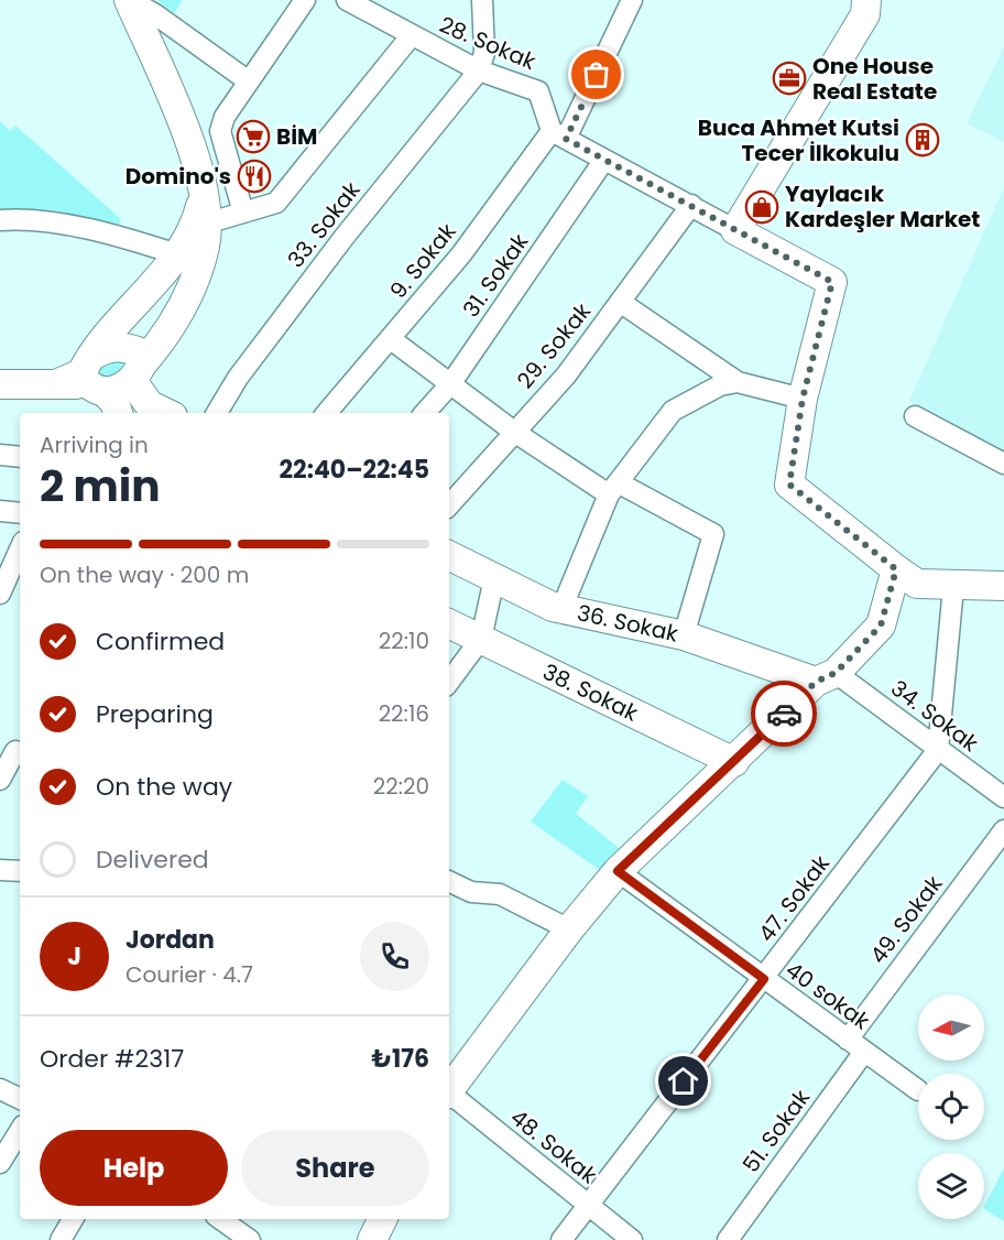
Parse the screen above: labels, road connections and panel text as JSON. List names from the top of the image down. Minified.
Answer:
{"streets":{"main road":["36. Sokak","38. Sokak"],"street":["28. Sokak","33. Sokak","9. Sokak","31. Sokak","29. Sokak","34. Sokak","47. Sokak","49. Sokak","40 sokak","51. Sokak","48. Sokak"]},"crossings":[["28. Sokak","33. Sokak"],["28. Sokak","9. Sokak"],["36. Sokak","34. Sokak"],["34. Sokak","47. Sokak"],["47. Sokak","40 sokak"],["47. Sokak","48. Sokak"],["49. Sokak","40 sokak"],["49. Sokak","51. Sokak"],["40 sokak","51. Sokak"]],"places":{"office":["One House Real Estate"],"supermarket":["BİM"],"building":["Buca Ahmet Kutsi Tecer İlkokulu"],"restaurant":["Domino's"],"shop":["Yaylacık Kardeşler Market"]},"north":"left","page":{"heading":["2 min","Arriving in","22:40–22:45"],"panel":["Jordan","Courier · 4.7","Order #2317","₺176"],"bar":"On the way · 200 m","list":[["Confirmed","22:10"],["Preparing","22:16"],["On the way","22:20"],"Delivered"],"round":"J","buttons":["Help","Share"]}}
